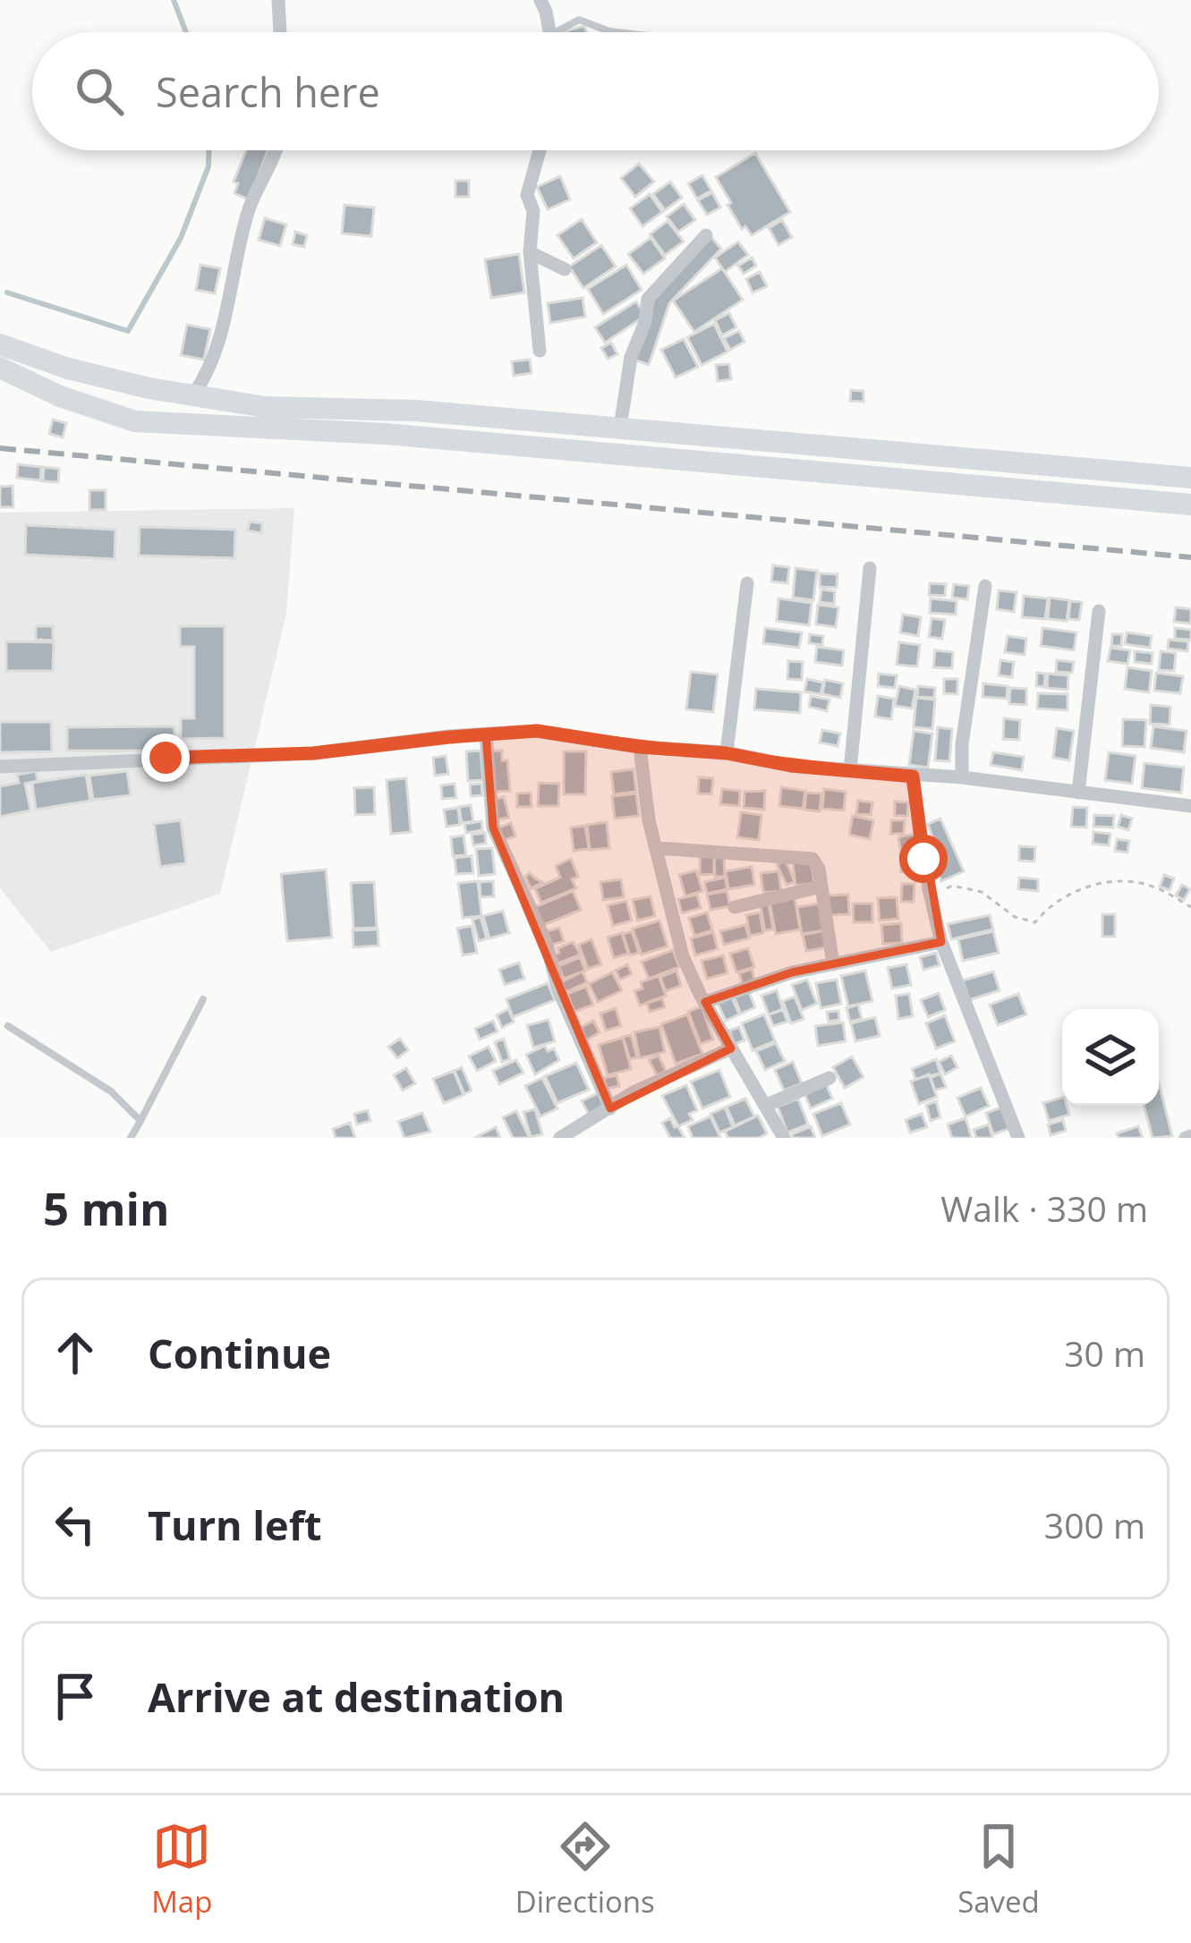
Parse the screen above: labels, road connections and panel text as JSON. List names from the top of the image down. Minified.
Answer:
{"page":{"search":"Search here","heading":["5 min","Walk · 330 m"],"list":[["Continue","30 m"],["Turn left","300 m"],"Arrive at destination"],"nav":["Map","Directions","Saved"]}}
